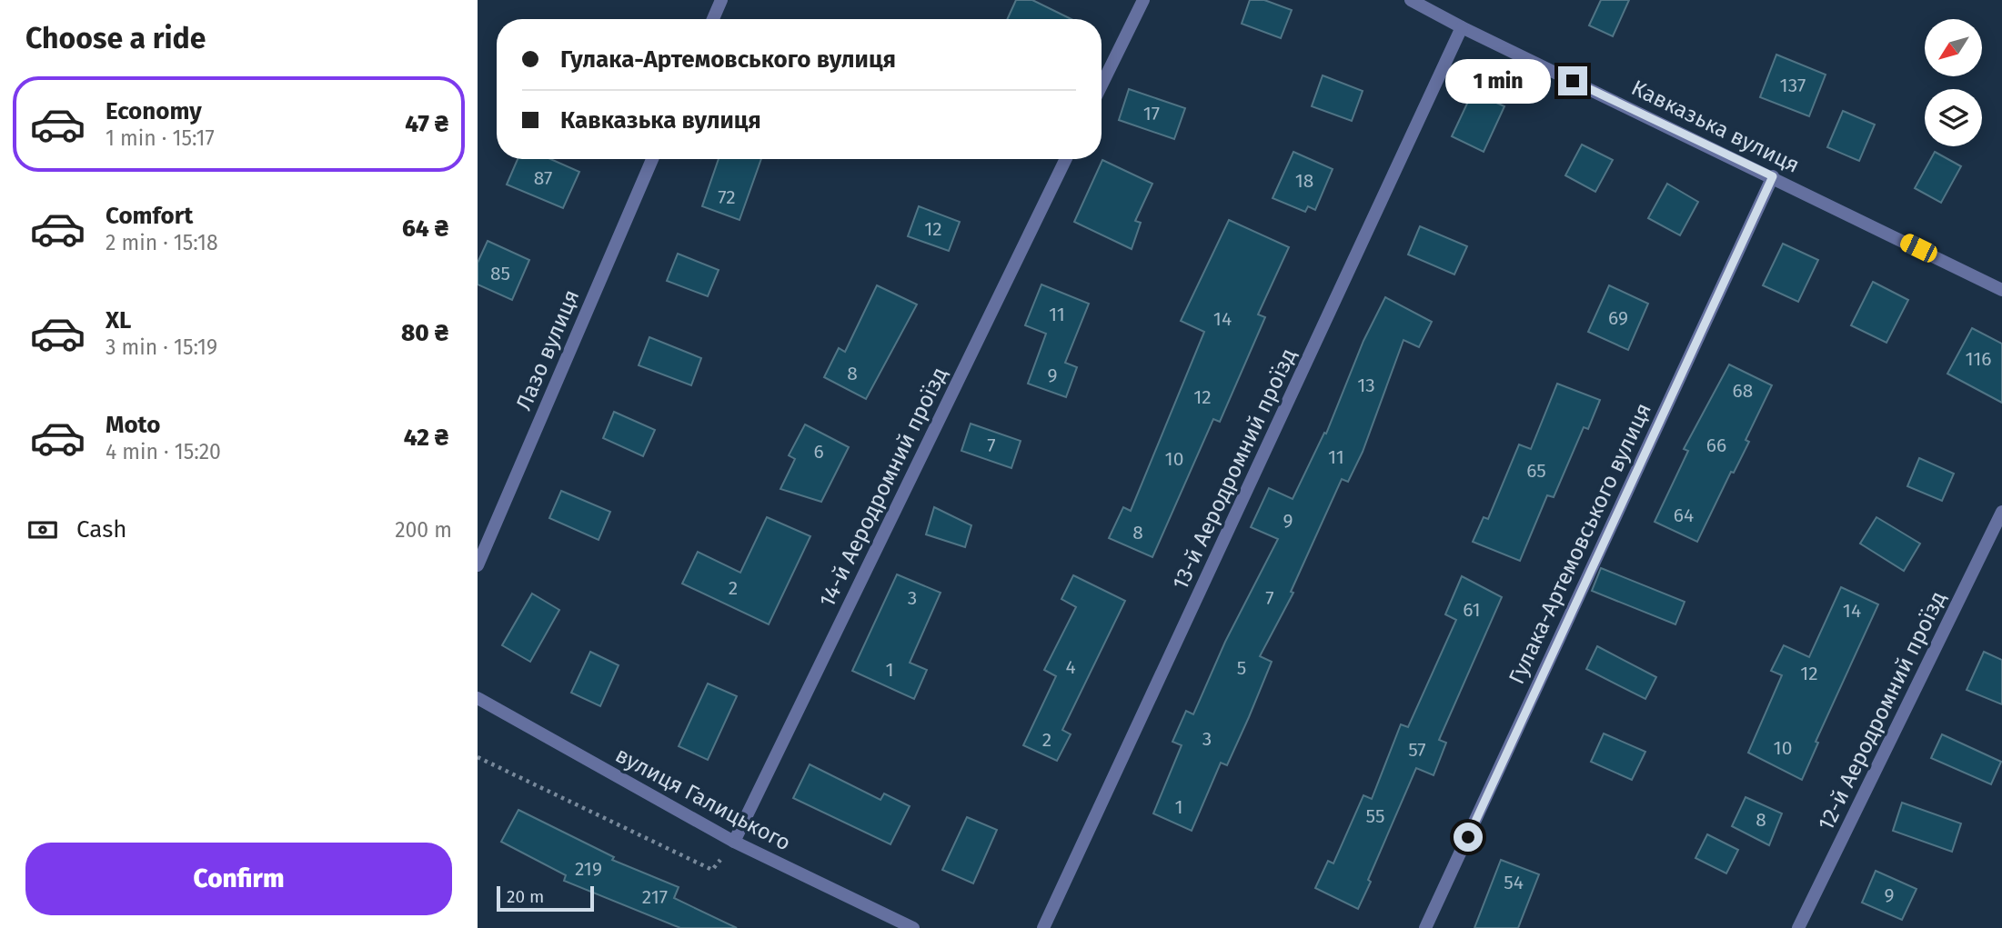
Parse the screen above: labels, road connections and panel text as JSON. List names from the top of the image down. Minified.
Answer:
{"streets":{"street":["Кавказька вулиця","Лазо вулиця","13-й Аеродромний проїзд","14-й Аеродромний проїзд","Гулака-Артемовського вулиця","12-й Аеродромний проїзд","вулиця Галицького"]},"crossings":[["Кавказька вулиця","13-й Аеродромний проїзд"],["Кавказька вулиця","Гулака-Артемовського вулиця"],["14-й Аеродромний проїзд","вулиця Галицького"]],"house_numbers":["137","17","87","18","72","12","85","11","69","14","116","8","9","13","68","12","7","66","6","11","10","65","64","9","8","2","3","7","61","14","4","5","1","12","3","2","10","57","1","55","8","219","54","9","217"],"scale_bar":"20 m","north":"bottom left","page":{"heading":"Choose a ride","banner":["Гулака-Артемовського вулиця","Кавказька вулиця"],"bubble":"1 min","list":[{"name":"Economy","note":"1 min · 15:17","value":"47 ₴"},{"name":"Comfort","note":"2 min · 15:18","value":"64 ₴"},{"name":"XL","note":"3 min · 15:19","value":"80 ₴"},{"name":"Moto","note":"4 min · 15:20","value":"42 ₴"}],"pay":["Cash","200 m"],"buttons":"Confirm","scale":"20 m"}}
